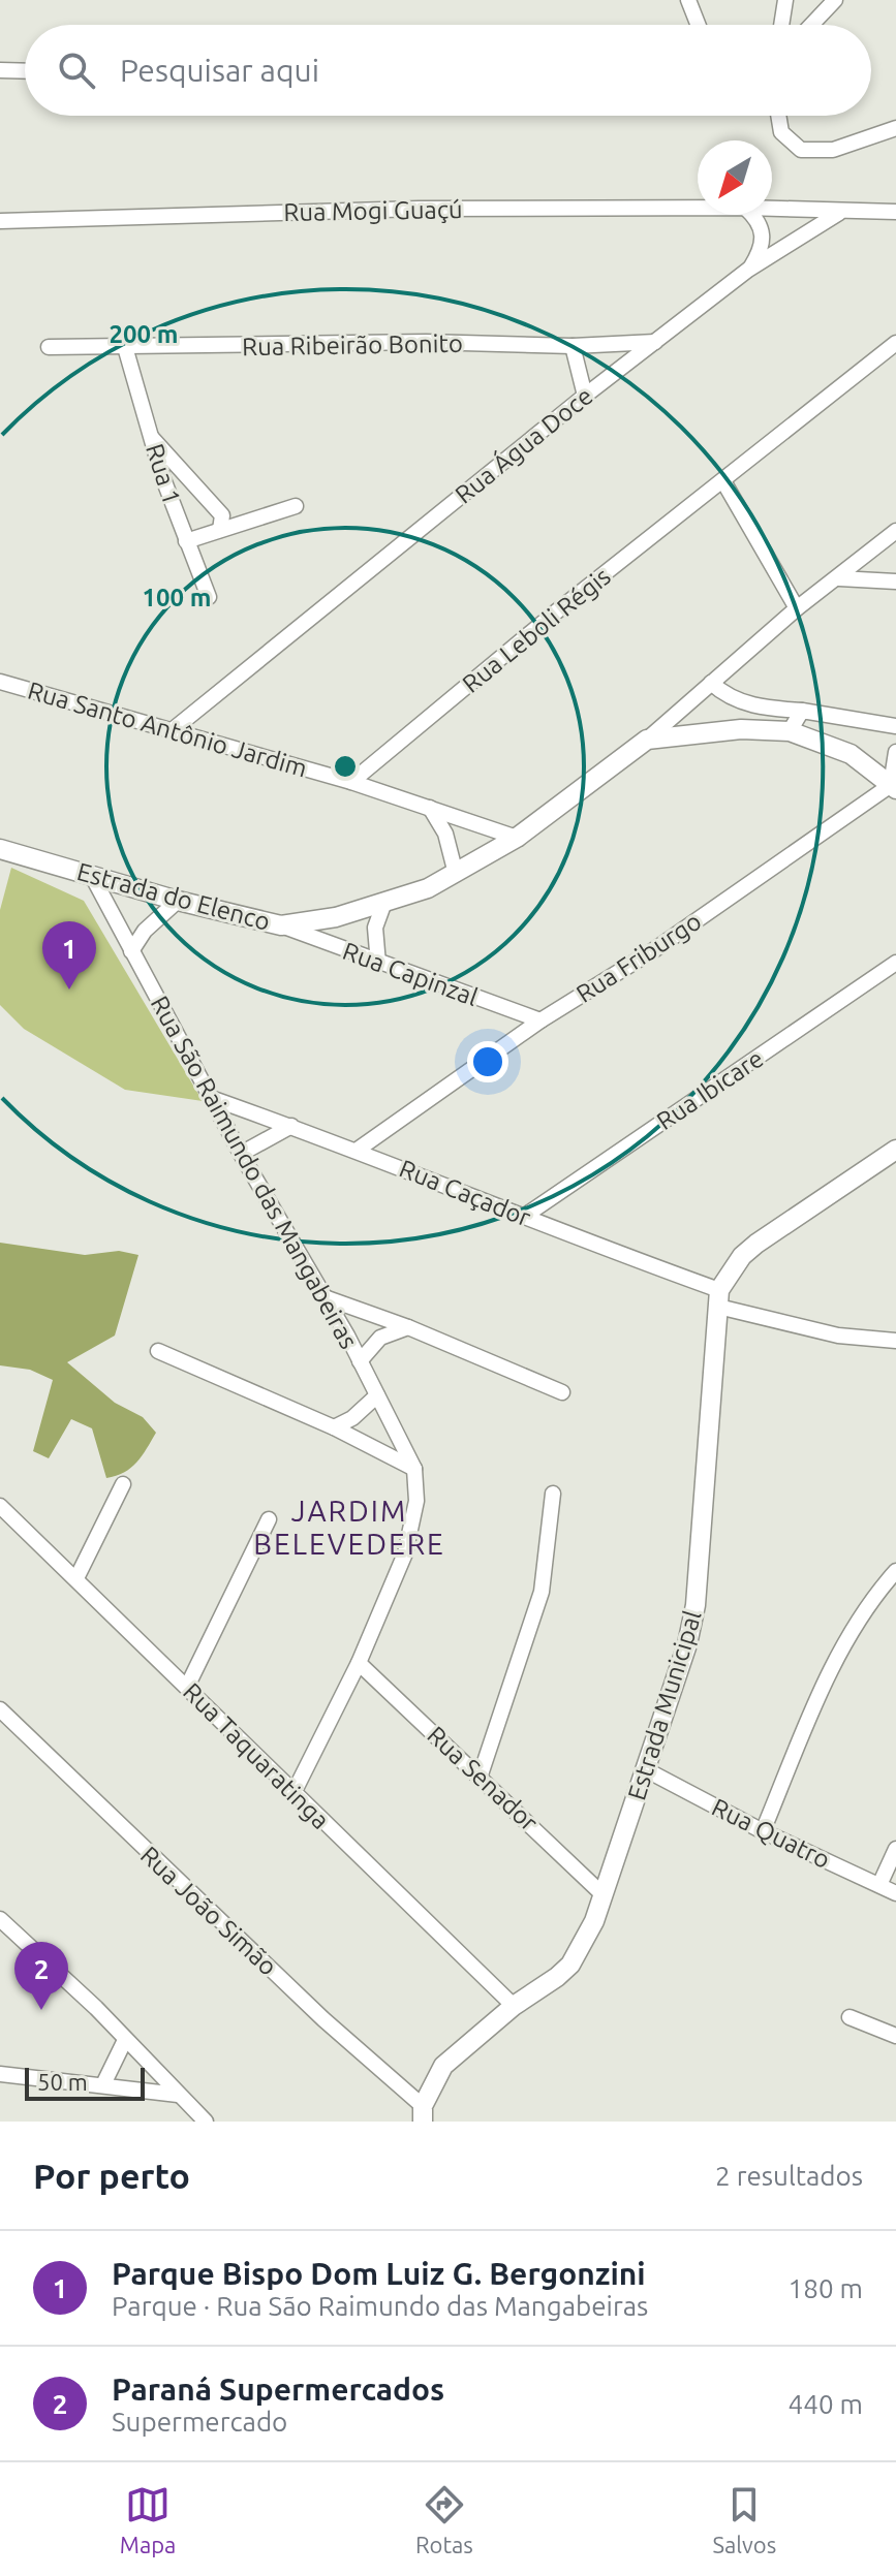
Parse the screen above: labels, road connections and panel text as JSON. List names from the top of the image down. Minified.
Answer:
{"streets":{"street":["Rua Mogi Guaçú","Rua Ribeirão Bonito","Rua Água Doce","Rua 1","Rua Leboli Régis","Rua Santo Antônio Jardim","Estrada do Elenco","Rua Friburgo","Rua Capinzal","Rua Ibicare","Rua São Raimundo das Mangabeiras","Rua Caçador","Estrada Municipal","Rua Taquaratinga","Rua Senador","Rua Quatro","Rua João Simão"]},"crossings":[["Rua Mogi Guaçú","Rua Água Doce"],["Rua Ribeirão Bonito","Rua Água Doce"],["Rua Ribeirão Bonito","Rua 1"],["Rua Água Doce","Rua Santo Antônio Jardim"],["Rua Leboli Régis","Rua Santo Antônio Jardim"],["Rua Santo Antônio Jardim","Estrada do Elenco"],["Estrada do Elenco","Rua Capinzal"],["Estrada do Elenco","Rua São Raimundo das Mangabeiras"],["Rua Friburgo","Rua Capinzal"],["Rua Friburgo","Rua Caçador"],["Rua Ibicare","Rua Caçador"],["Rua São Raimundo das Mangabeiras","Rua Caçador"],["Rua Caçador","Estrada Municipal"],["Estrada Municipal","Rua Taquaratinga"],["Estrada Municipal","Rua Senador"],["Estrada Municipal","Rua Quatro"],["Estrada Municipal","Rua João Simão"]],"districts":["JARDIM BELEVEDERE"],"scale_bar":"50 m","north":"bottom left","page":{"search":"Pesquisar aqui","pins":["1","2"],"scale":"50 m","heading":["Por perto","2 resultados"],"list":[{"mark":"1","name":"Parque Bispo Dom Luiz G. Bergonzini","note":"Parque · Rua São Raimundo das Mangabeiras","value":"180 m"},{"mark":"2","name":"Paraná Supermercados","note":"Supermercado","value":"440 m"}],"nav":["Mapa","Rotas","Salvos"]},"rings":["200 m","100 m"]}
